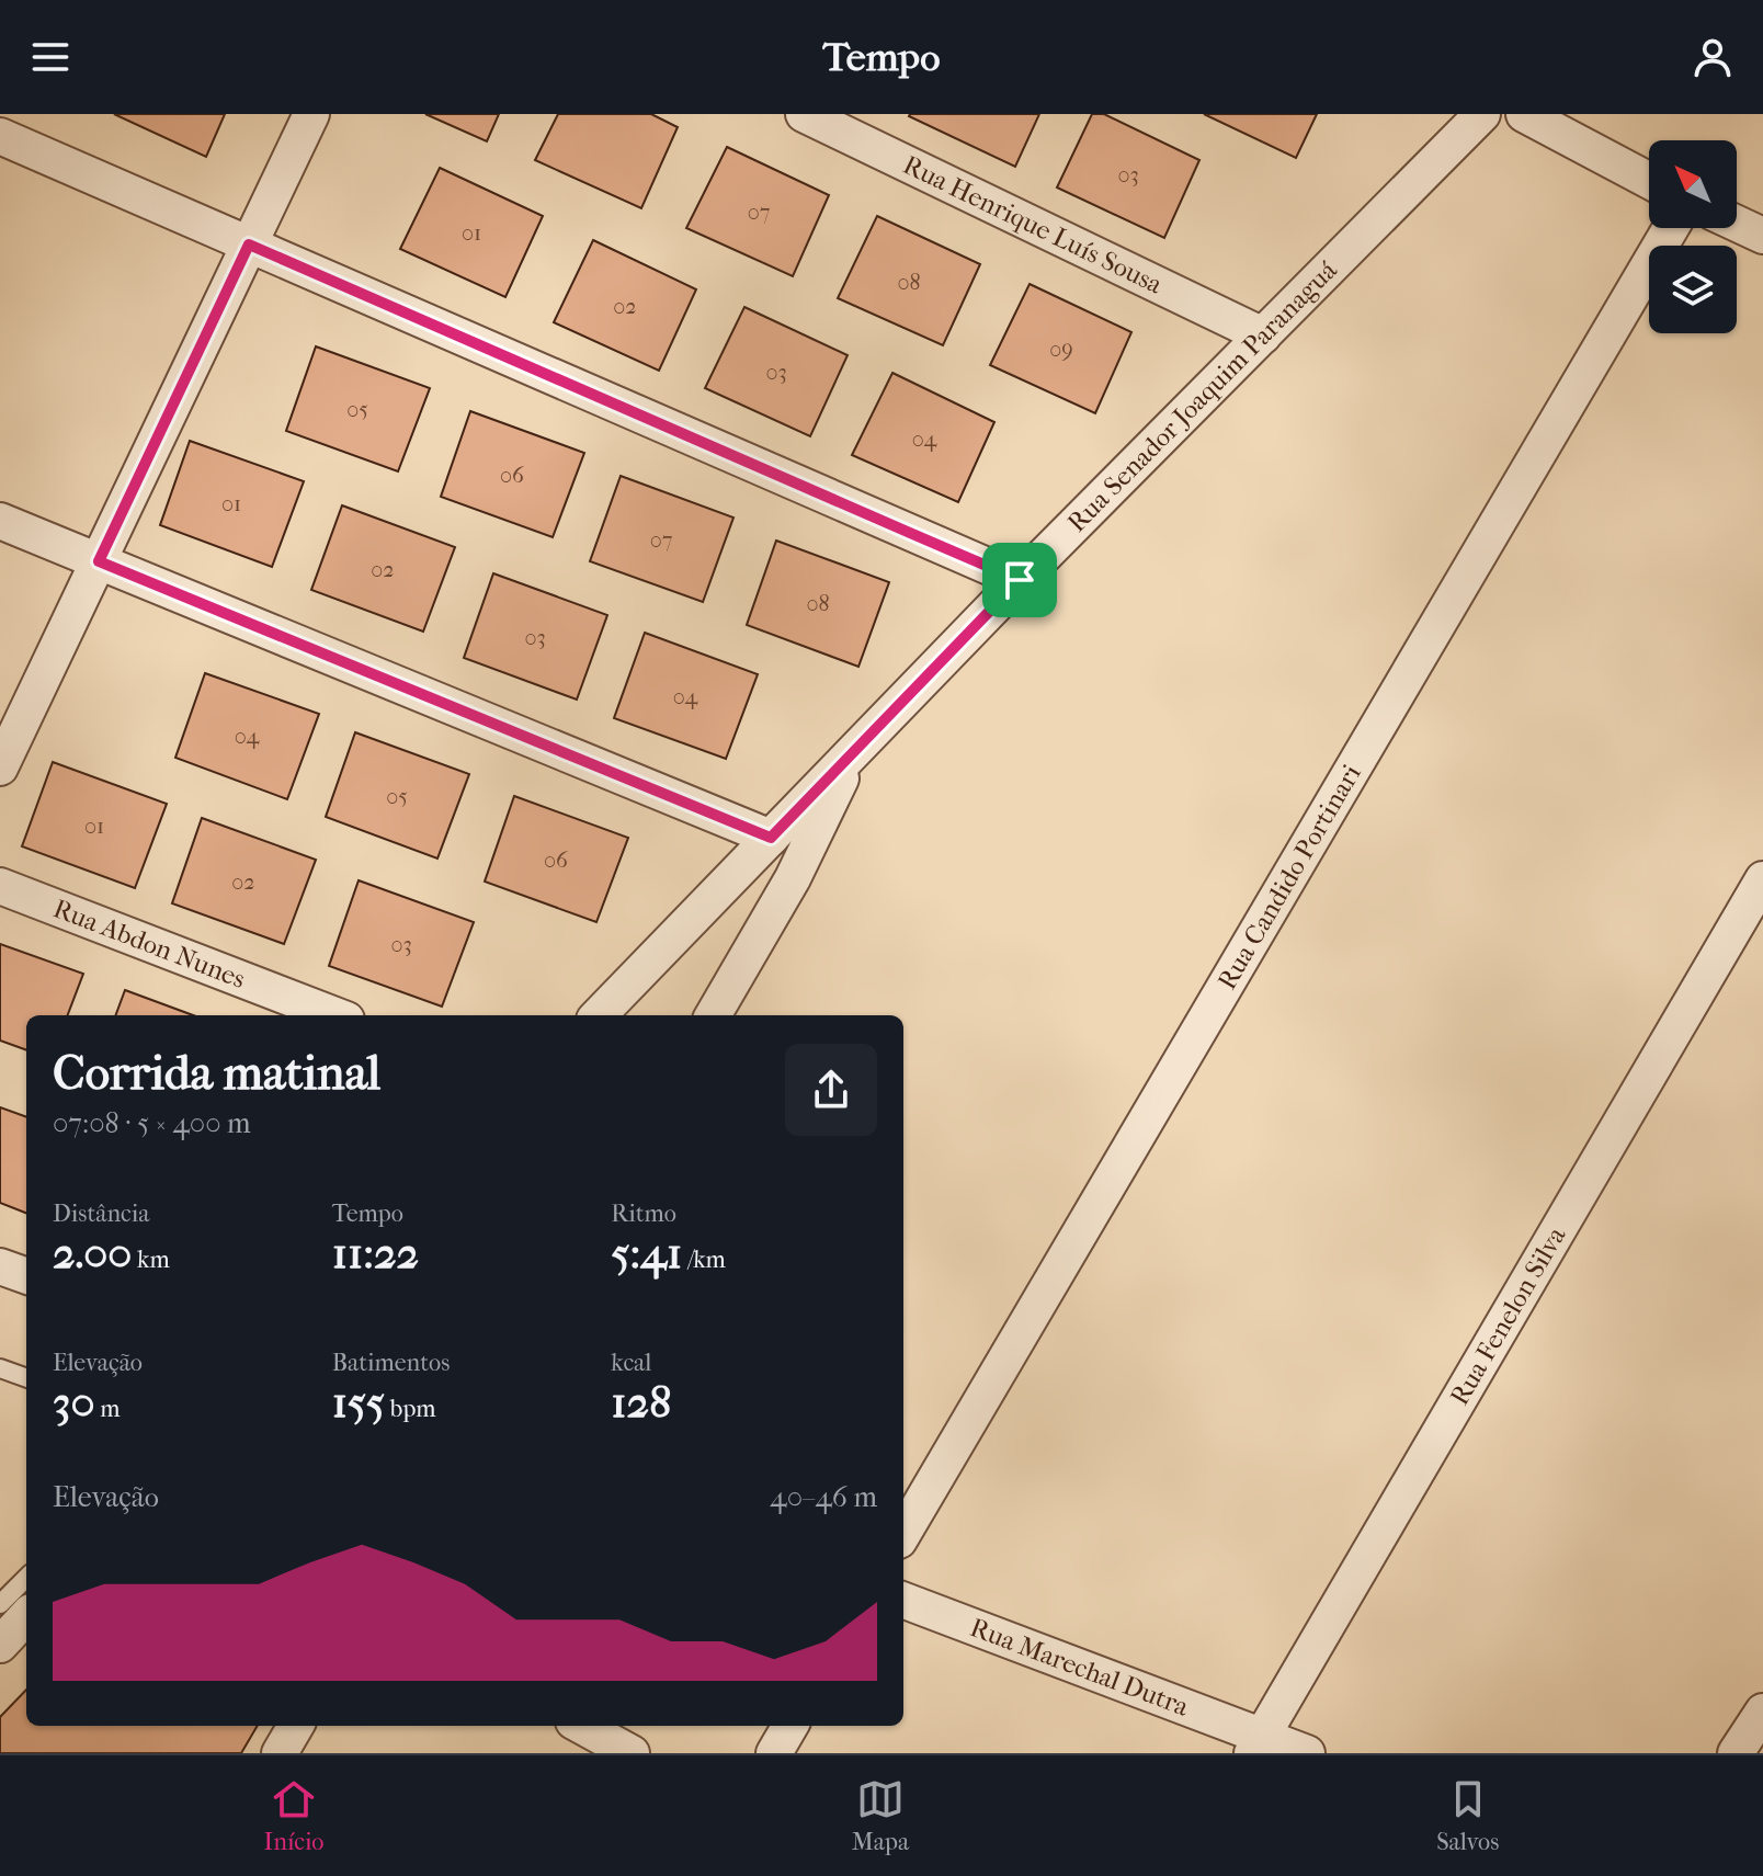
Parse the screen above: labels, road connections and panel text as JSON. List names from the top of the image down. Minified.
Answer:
{"streets":{"street":["Rua Henrique Luís Sousa","Rua Senador Joaquim Paranaguá","Rua Candido Portinari","Rua Abdon Nunes","Rua Fenelon Silva","Rua Marechal Dutra"]},"crossings":[["Rua Henrique Luís Sousa","Rua Senador Joaquim Paranaguá"],["Rua Fenelon Silva","Rua Marechal Dutra"]],"house_numbers":["03","07","01","08","02","09","03","05","04","06","01","07","02","08","03","04","04","05","01","06","02","03"],"north":"top left","page":{"header":"Tempo","heading":["Corrida matinal","07:08 · 5 × 400 m"],"stats":[["Distância","2.00 km"],["Tempo","11:22"],["Ritmo","5:41 /km"],["Elevação","30 m"],["Batimentos","155 bpm"],["kcal","128"]],"chart":["Elevação","40–46 m"],"tabs":["Início","Mapa","Salvos"]}}
